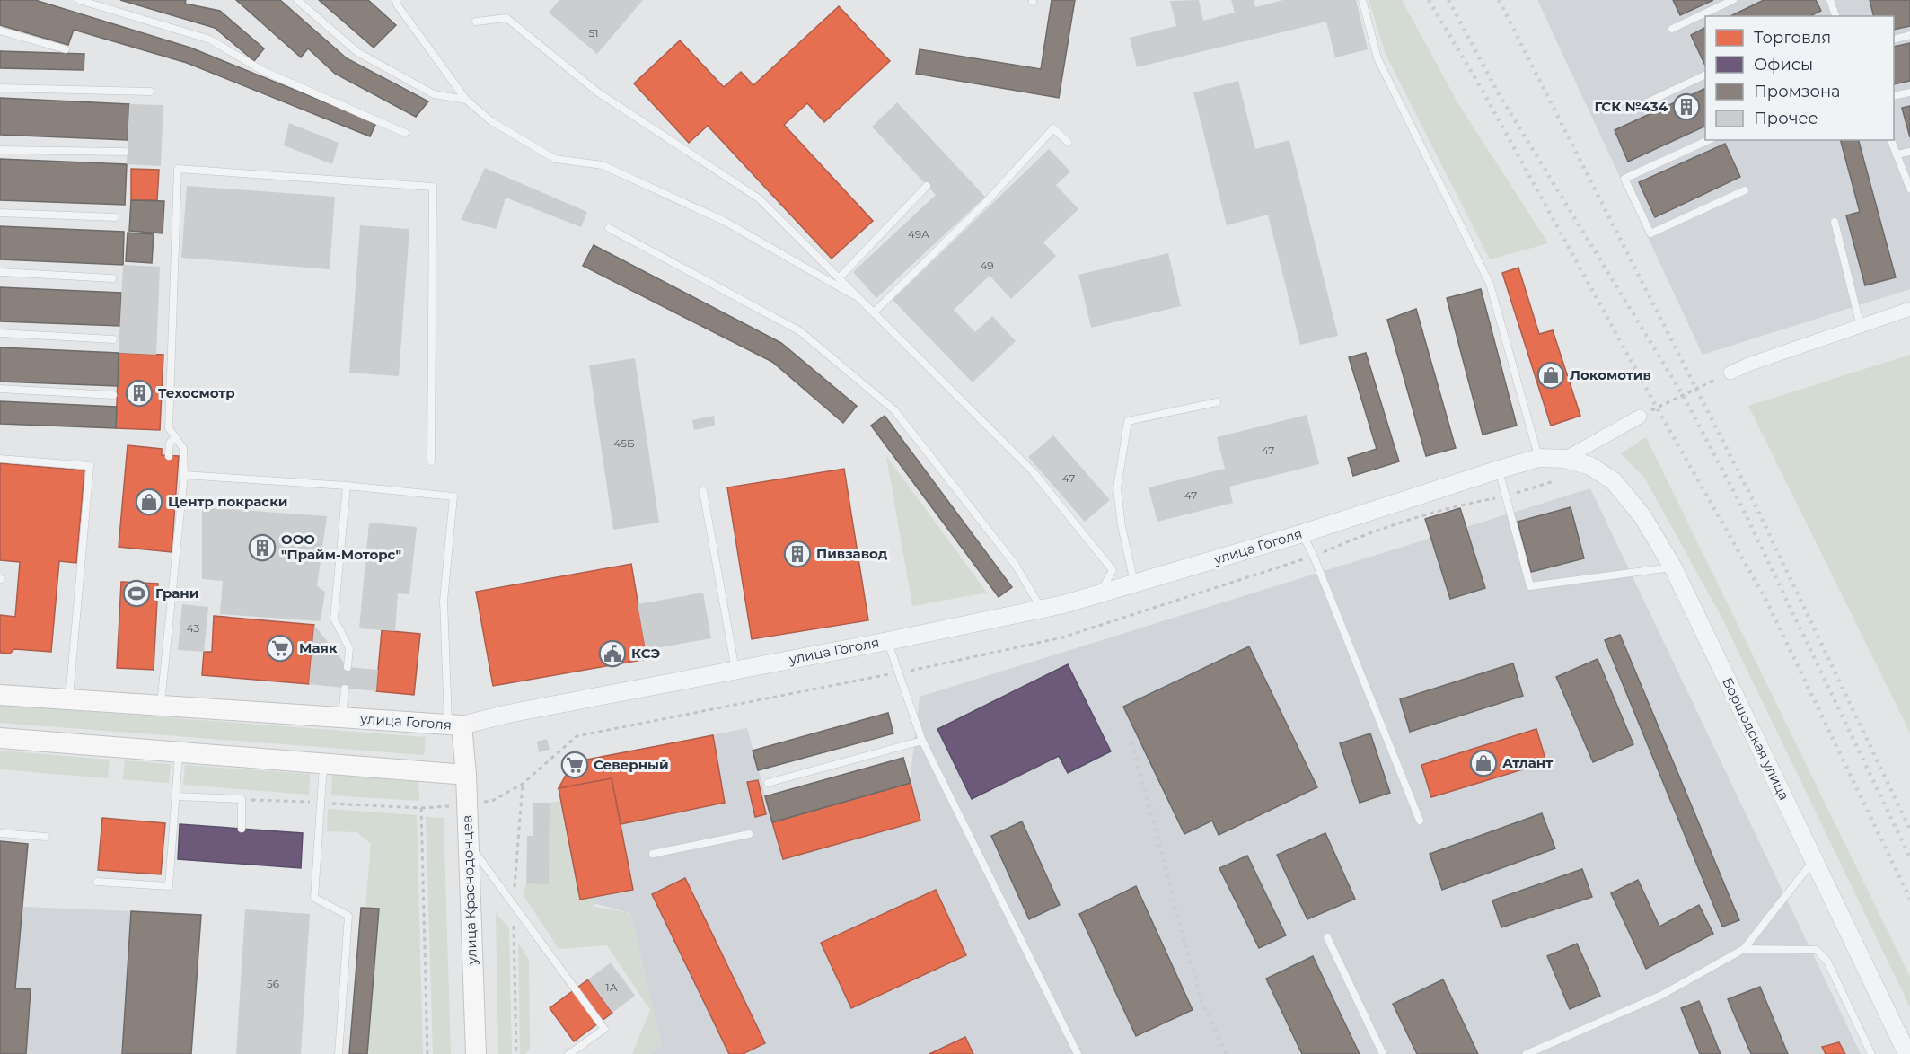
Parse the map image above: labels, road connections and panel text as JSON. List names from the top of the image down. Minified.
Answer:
{"streets":{"main road":["улица Гоголя","улица Краснодонцев"],"street":["Боршодская улица"]},"crossings":[["улица Гоголя","Боршодская улица"],["улица Гоголя","улица Краснодонцев"]],"places":{"building":["ГСК №434","Техосмотр","ООО \"Прайм-Моторс\"","Пивзавод"],"shop":["Локомотив","Центр покраски","Атлант"],"sports":["Грани"],"supermarket":["Маяк","Северный"],"public building":["КСЭ"]},"house_numbers":["51","49А","49","45Б","47","47","47","43","56","1А"],"legend":["Торговля","Офисы","Промзона","Прочее"]}
